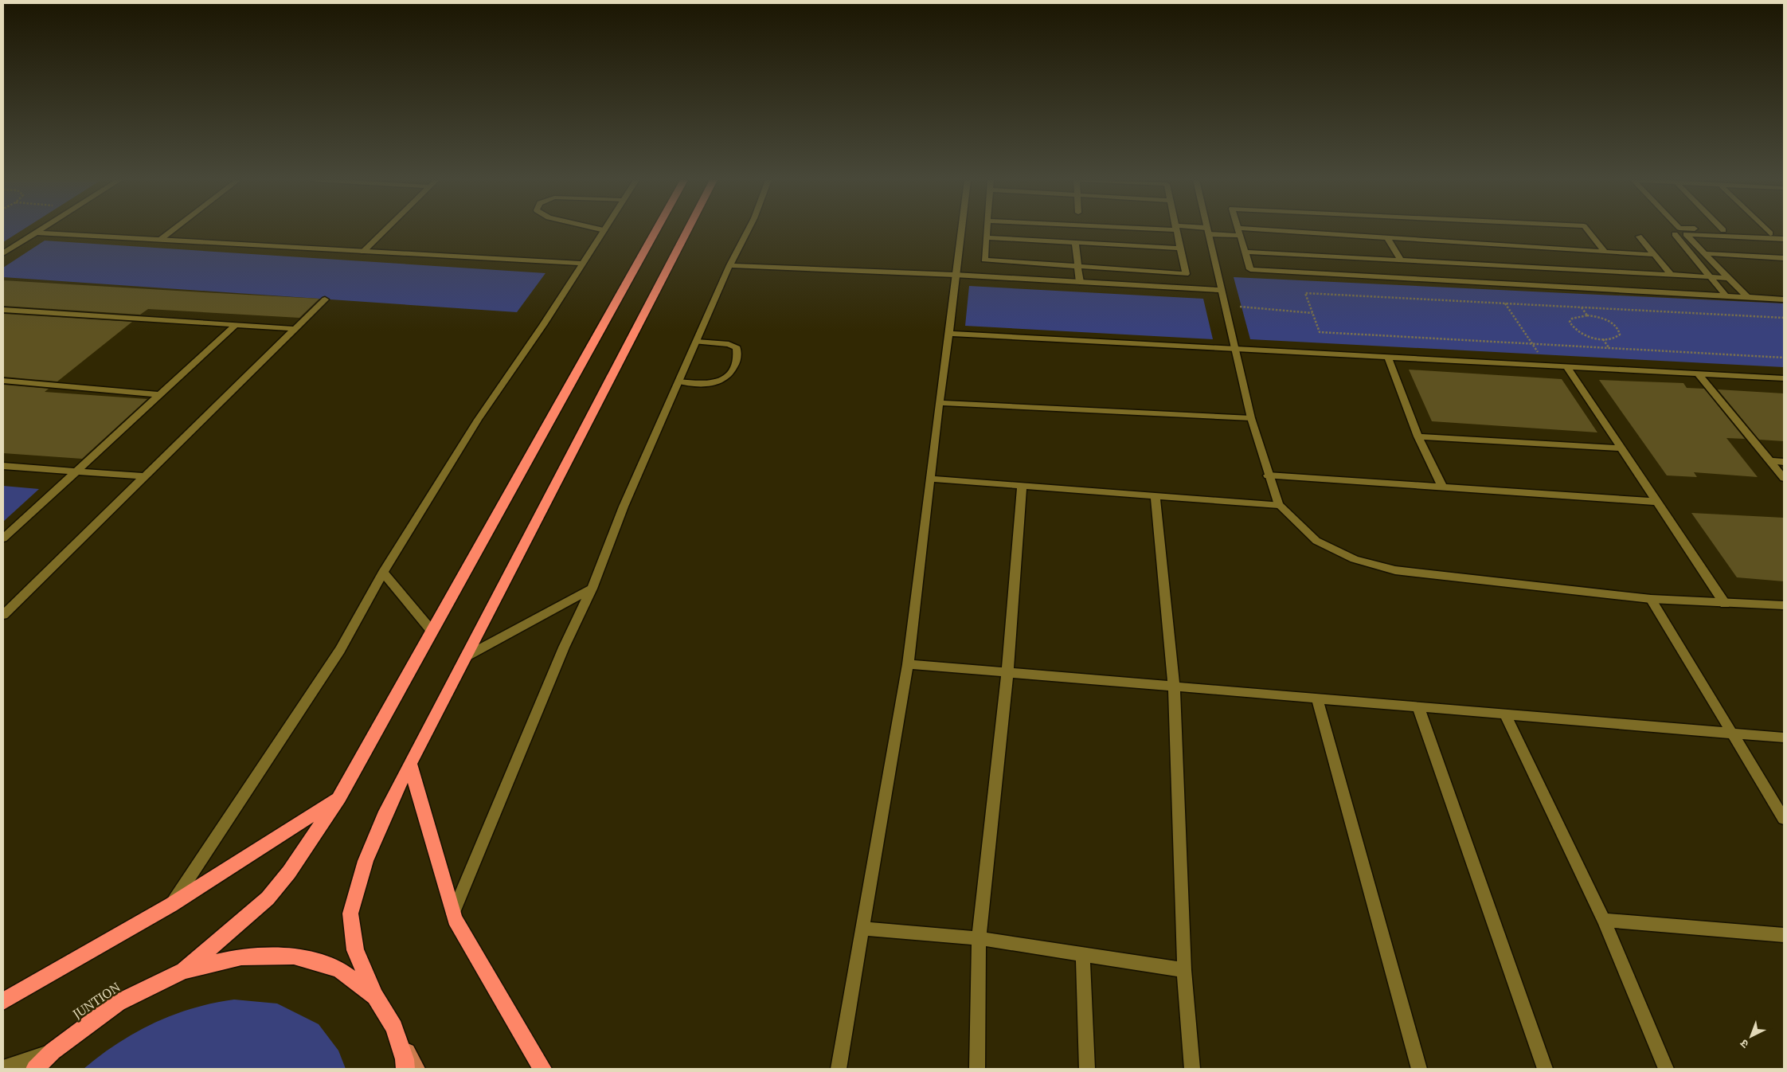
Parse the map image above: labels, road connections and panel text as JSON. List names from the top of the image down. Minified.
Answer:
{"streets":{"highway":["JUNTION"]},"north":"bottom left"}
